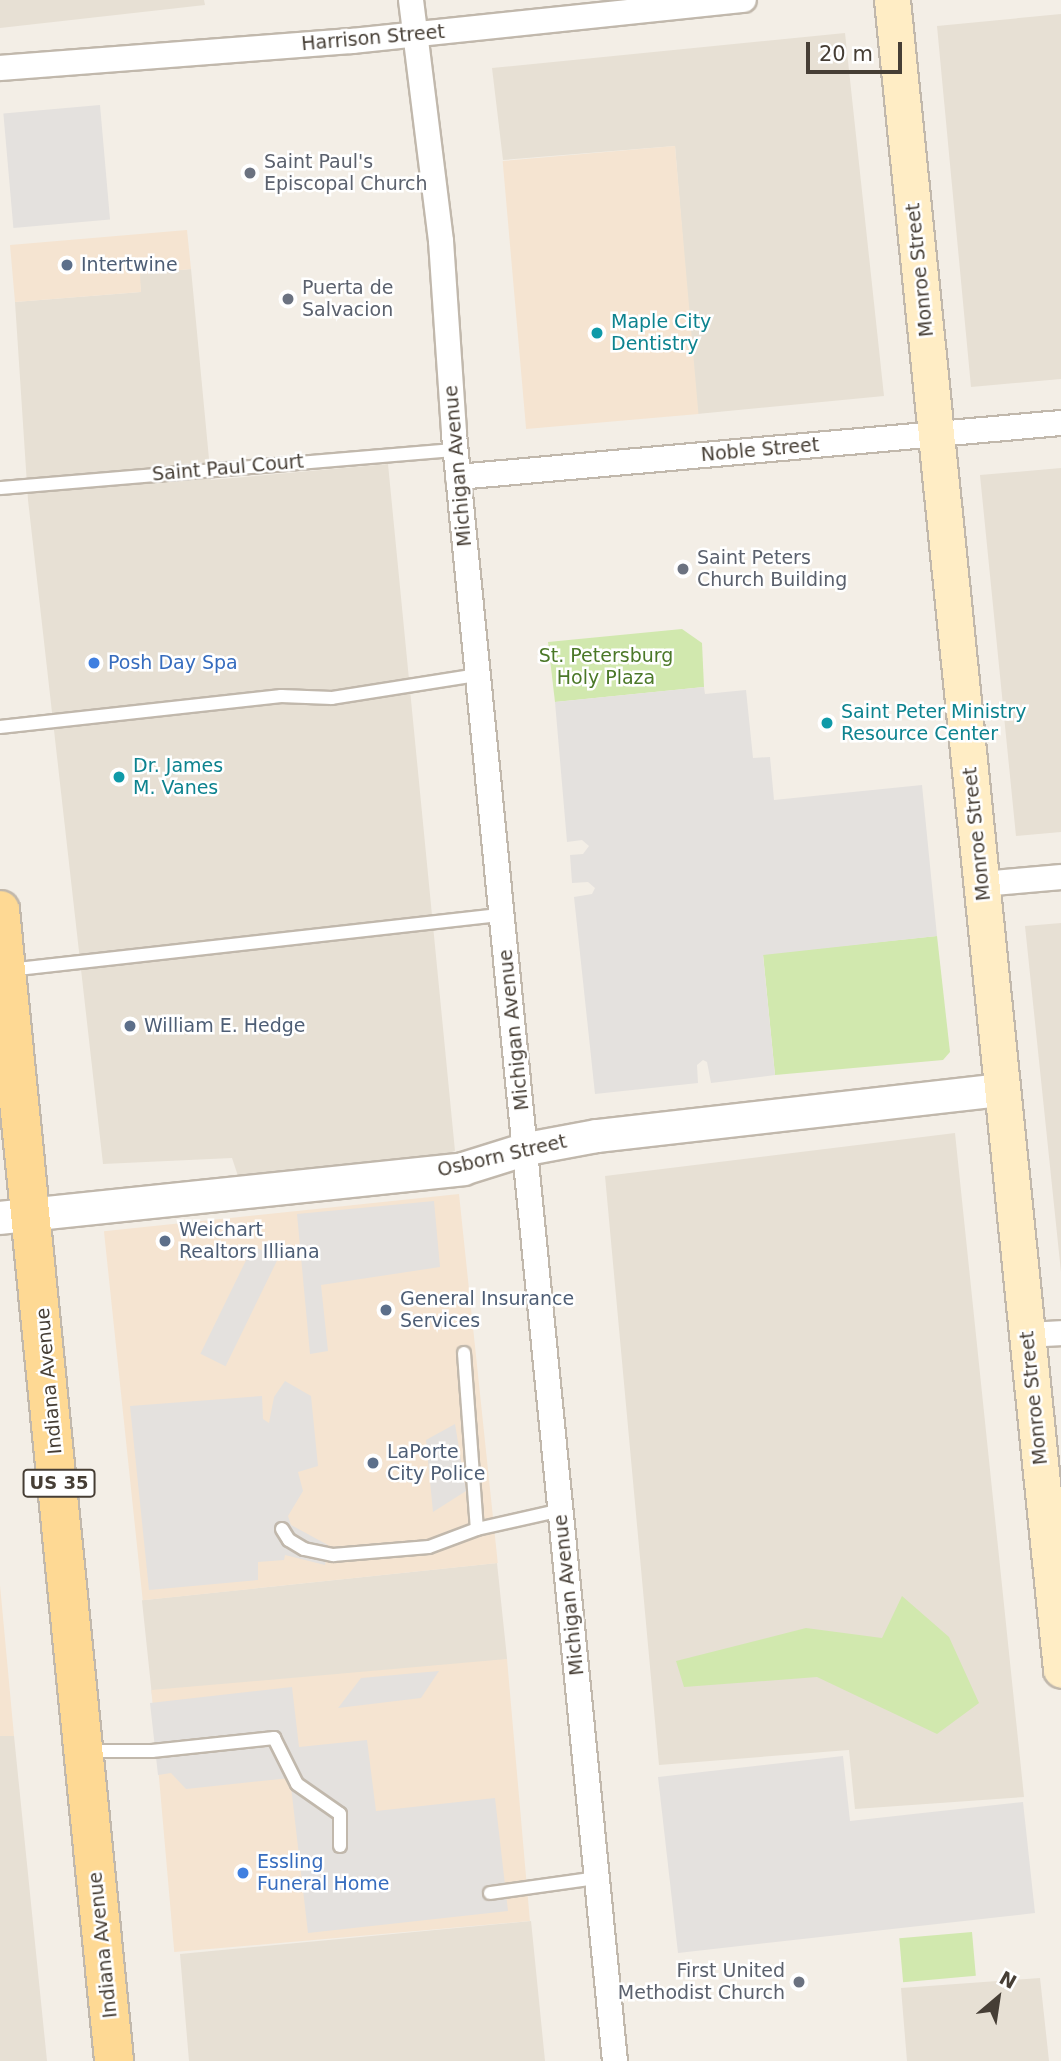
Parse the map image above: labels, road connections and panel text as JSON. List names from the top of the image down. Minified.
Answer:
{"streets":{"main road":["Monroe Street","Indiana Avenue","US 35"],"street":["Harrison Street","Noble Street","Michigan Avenue","Osborn Street"],"lane":["Saint Paul Court"]},"crossings":[["Harrison Street","Michigan Avenue"],["Monroe Street","Noble Street"],["Monroe Street","Osborn Street"],["Noble Street","Michigan Avenue"],["Michigan Avenue","Saint Paul Court"],["Michigan Avenue","Osborn Street"],["Osborn Street","Indiana Avenue"]],"parks":["St. Petersburg Holy Plaza"],"places":["Saint Paul's Episcopal Church","Intertwine","Puerta de Salvacion","Maple City Dentistry","Saint Peters Church Building","Posh Day Spa","Saint Peter Ministry Resource Center","Dr. James M. Vanes","William E. Hedge","Weichart Realtors Illiana","General Insurance Services","LaPorte City Police","Essling Funeral Home","First United Methodist Church"],"scale_bar":"20 m","north":"top right"}
